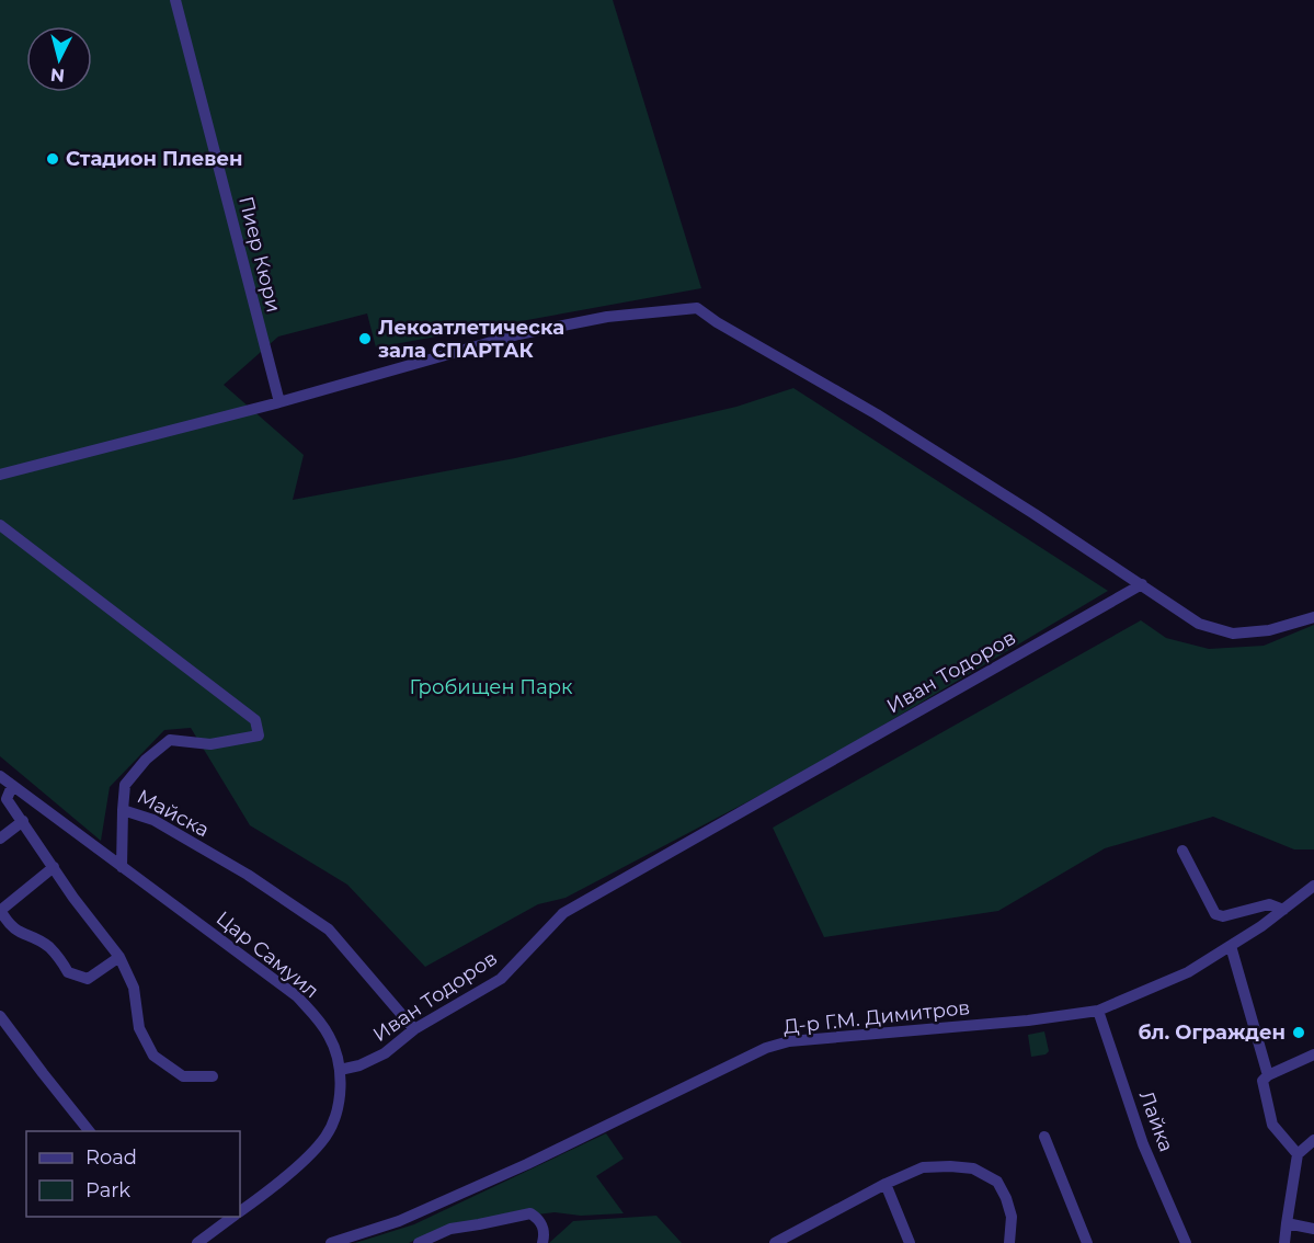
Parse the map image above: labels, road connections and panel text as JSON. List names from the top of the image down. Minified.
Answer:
{"streets":{"street":["Пиер Кюри","Иван Тодоров","Майска","Цар Самуил","Д-р Г.М. Димитров","Лайка"]},"crossings":[["Иван Тодоров","Майска"],["Иван Тодоров","Цар Самуил"],["Д-р Г.М. Димитров","Лайка"]],"parks":["Гробищен Парк"],"places":["Стадион Плевен","Лекоатлетическа зала СПАРТАК","бл. Огражден"],"legend":["Road","Park"],"north":"bottom"}
